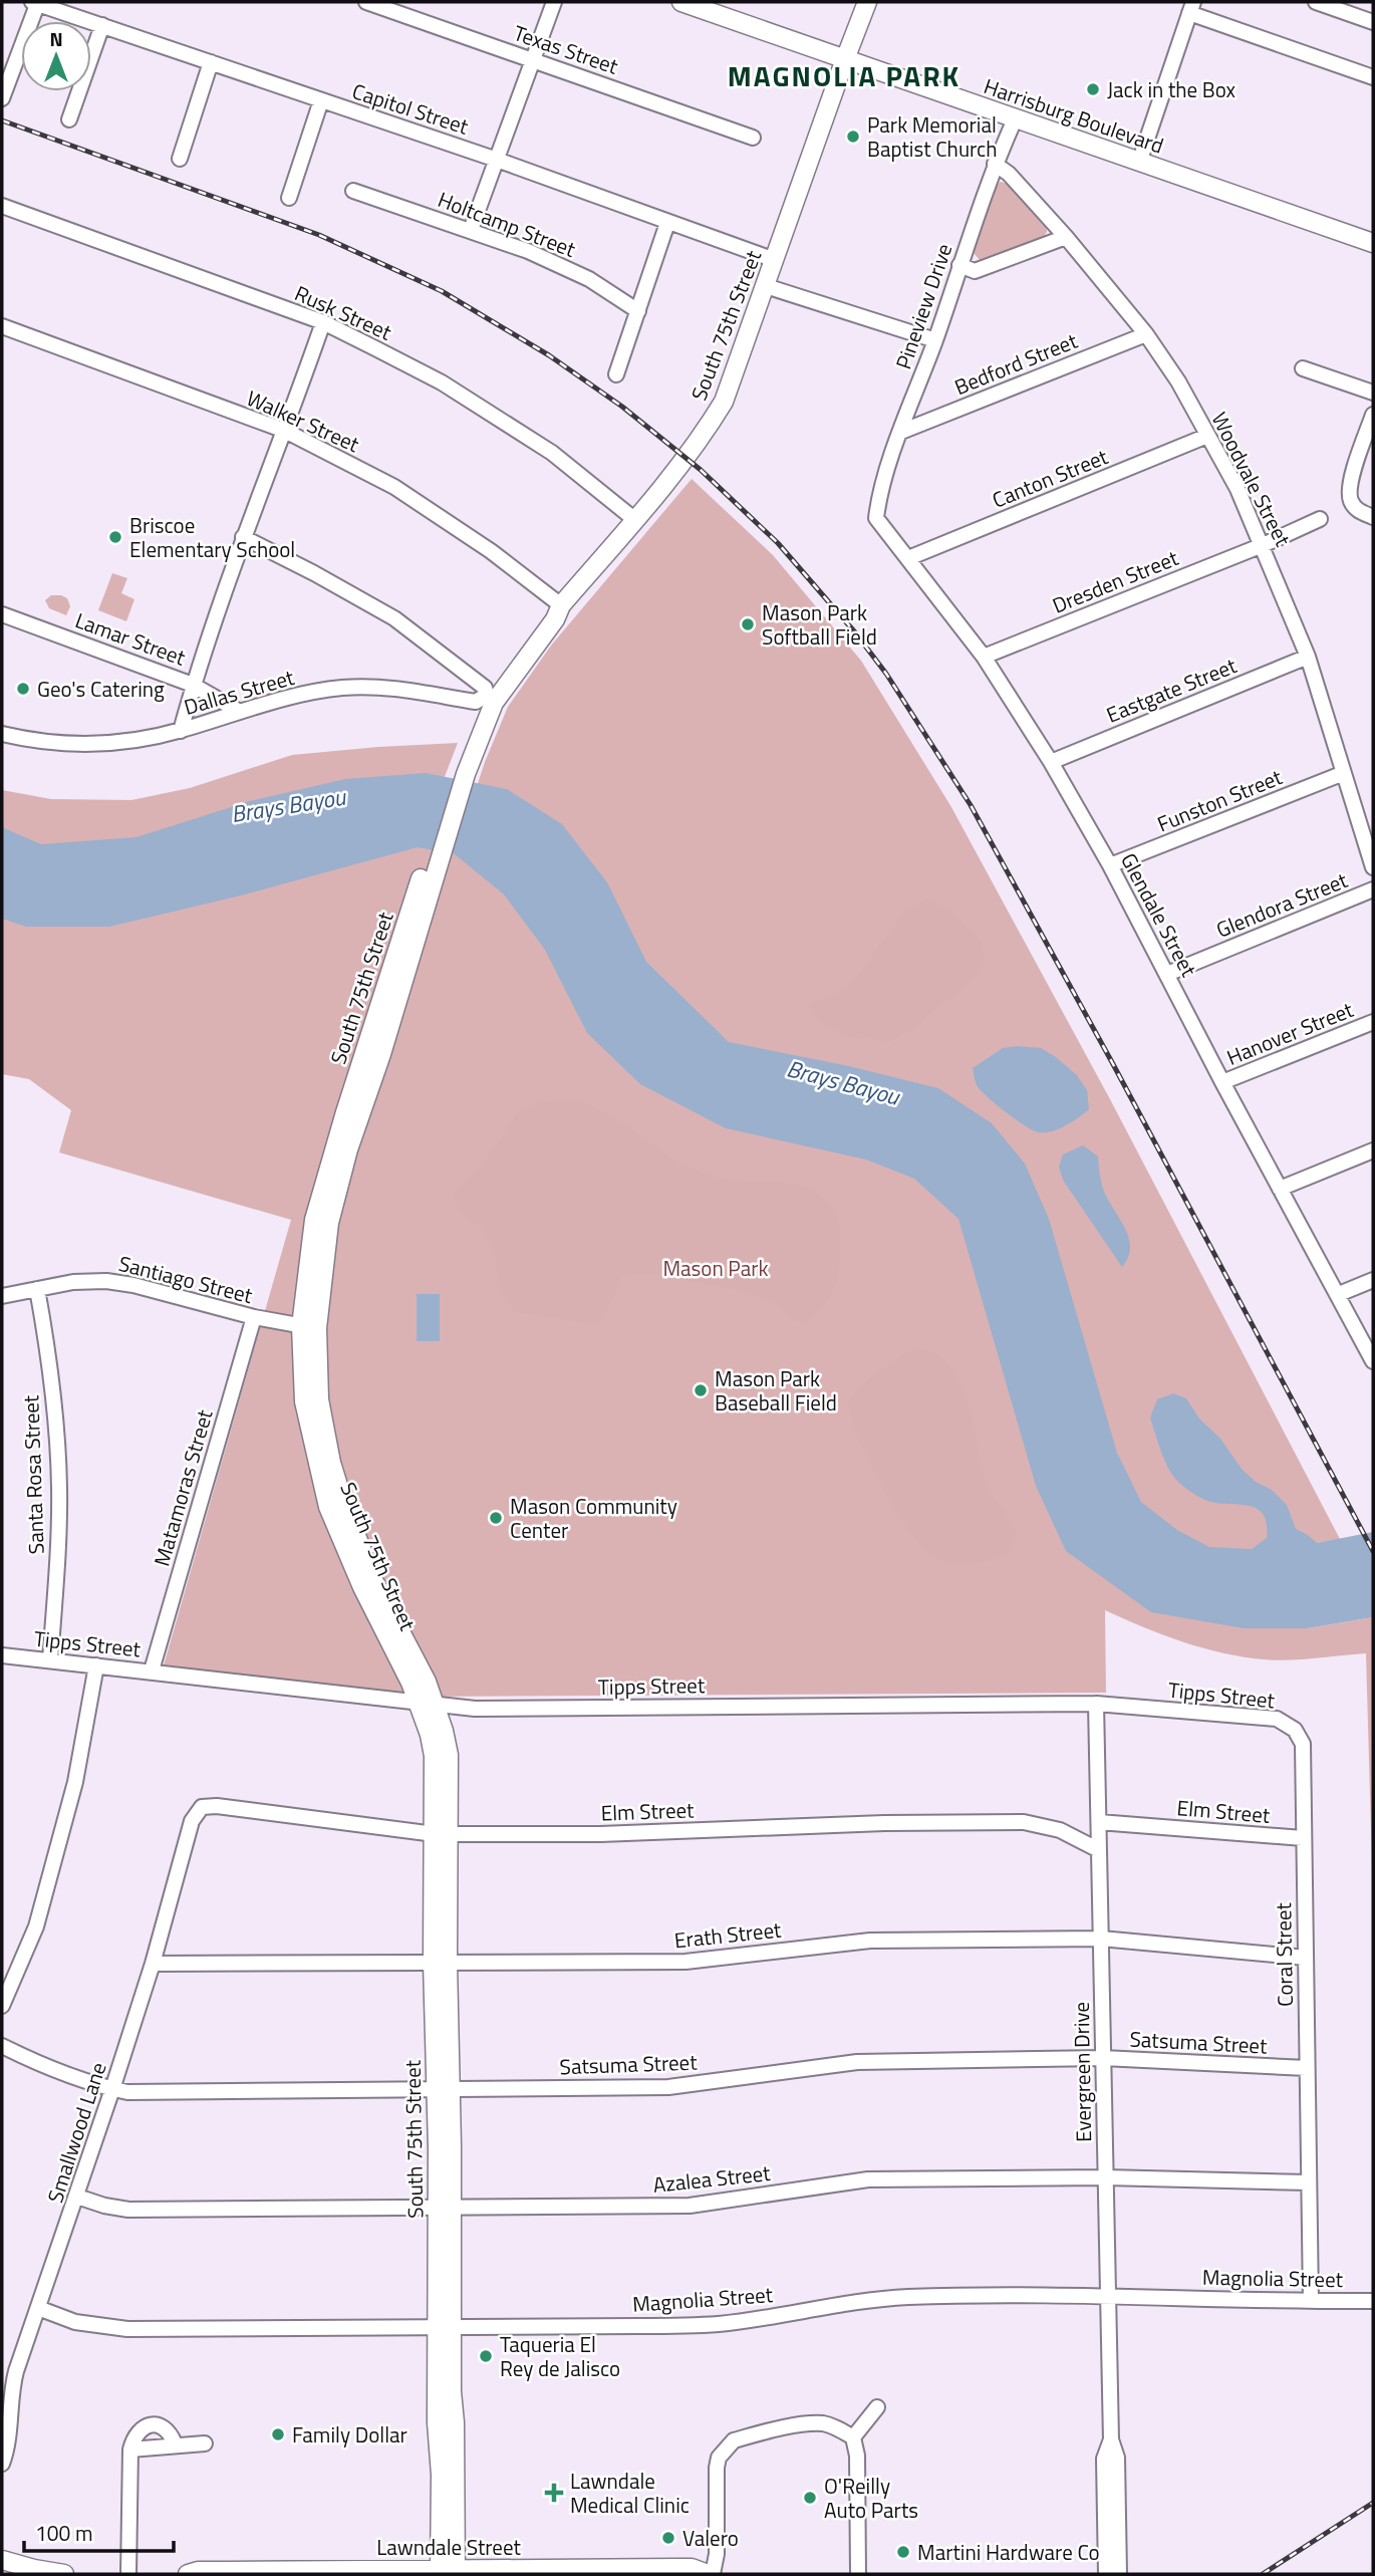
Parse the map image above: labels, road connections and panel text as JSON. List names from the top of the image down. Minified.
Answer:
{"streets":{"main road":["Harrisburg Boulevard","South 75th Street","Lawndale Street"],"street":["Texas Street","Capitol Street","Holtcamp Street","Pineview Drive","Rusk Street","Bedford Street","Walker Street","Canton Street","Woodvale Street","Dresden Street","Lamar Street","Eastgate Street","Dallas Street","Funston Street","Glendora Street","Glendale Street","Hanover Street","Santiago Street","Santa Rosa Street","Matamoras Street","Tipps Street","Elm Street","Erath Street","Coral Street","Satsuma Street","Evergreen Drive","Smallwood Lane","Azalea Street","Magnolia Street"]},"crossings":[["Capitol Street","South 75th Street"],["Harrisburg Boulevard","Pineview Drive"],["Harrisburg Boulevard","South 75th Street"],["Pineview Drive","Bedford Street"],["Pineview Drive","Woodvale Street"],["Pineview Drive","Glendale Street"],["Rusk Street","South 75th Street"],["South 75th Street","Walker Street"],["South 75th Street","Dallas Street"],["South 75th Street","Santiago Street"],["South 75th Street","Tipps Street"],["South 75th Street","Elm Street"],["South 75th Street","Erath Street"],["South 75th Street","Satsuma Street"],["South 75th Street","Azalea Street"],["South 75th Street","Magnolia Street"],["South 75th Street","Lawndale Street"],["Bedford Street","Woodvale Street"],["Canton Street","Woodvale Street"],["Canton Street","Glendale Street"],["Woodvale Street","Dresden Street"],["Woodvale Street","Eastgate Street"],["Woodvale Street","Funston Street"],["Dresden Street","Glendale Street"],["Lamar Street","Dallas Street"],["Eastgate Street","Glendale Street"],["Funston Street","Glendale Street"],["Glendora Street","Glendale Street"],["Glendale Street","Hanover Street"],["Santiago Street","Santa Rosa Street"],["Santiago Street","Matamoras Street"],["Santa Rosa Street","Tipps Street"],["Matamoras Street","Tipps Street"],["Tipps Street","Coral Street"],["Tipps Street","Evergreen Drive"],["Elm Street","Coral Street"],["Elm Street","Evergreen Drive"],["Elm Street","Smallwood Lane"],["Erath Street","Coral Street"],["Erath Street","Evergreen Drive"],["Erath Street","Smallwood Lane"],["Coral Street","Satsuma Street"],["Coral Street","Azalea Street"],["Coral Street","Magnolia Street"],["Satsuma Street","Evergreen Drive"],["Satsuma Street","Smallwood Lane"],["Evergreen Drive","Azalea Street"],["Evergreen Drive","Magnolia Street"],["Smallwood Lane","Azalea Street"],["Smallwood Lane","Magnolia Street"]],"districts":["MAGNOLIA PARK"],"water":["Brays Bayou"],"parks":["Mason Park"],"places":{"other":["Jack in the Box","Park Memorial Baptist Church","Briscoe Elementary School","Mason Park Softball Field","Geo's Catering","Mason Park Baseball Field","Mason Community Center","Taqueria El Rey de Jalisco","Family Dollar","O'Reilly Auto Parts","Valero","Martini Hardware Co"],"health":["Lawndale Medical Clinic"]},"scale_bar":"100 m","north":"top"}
